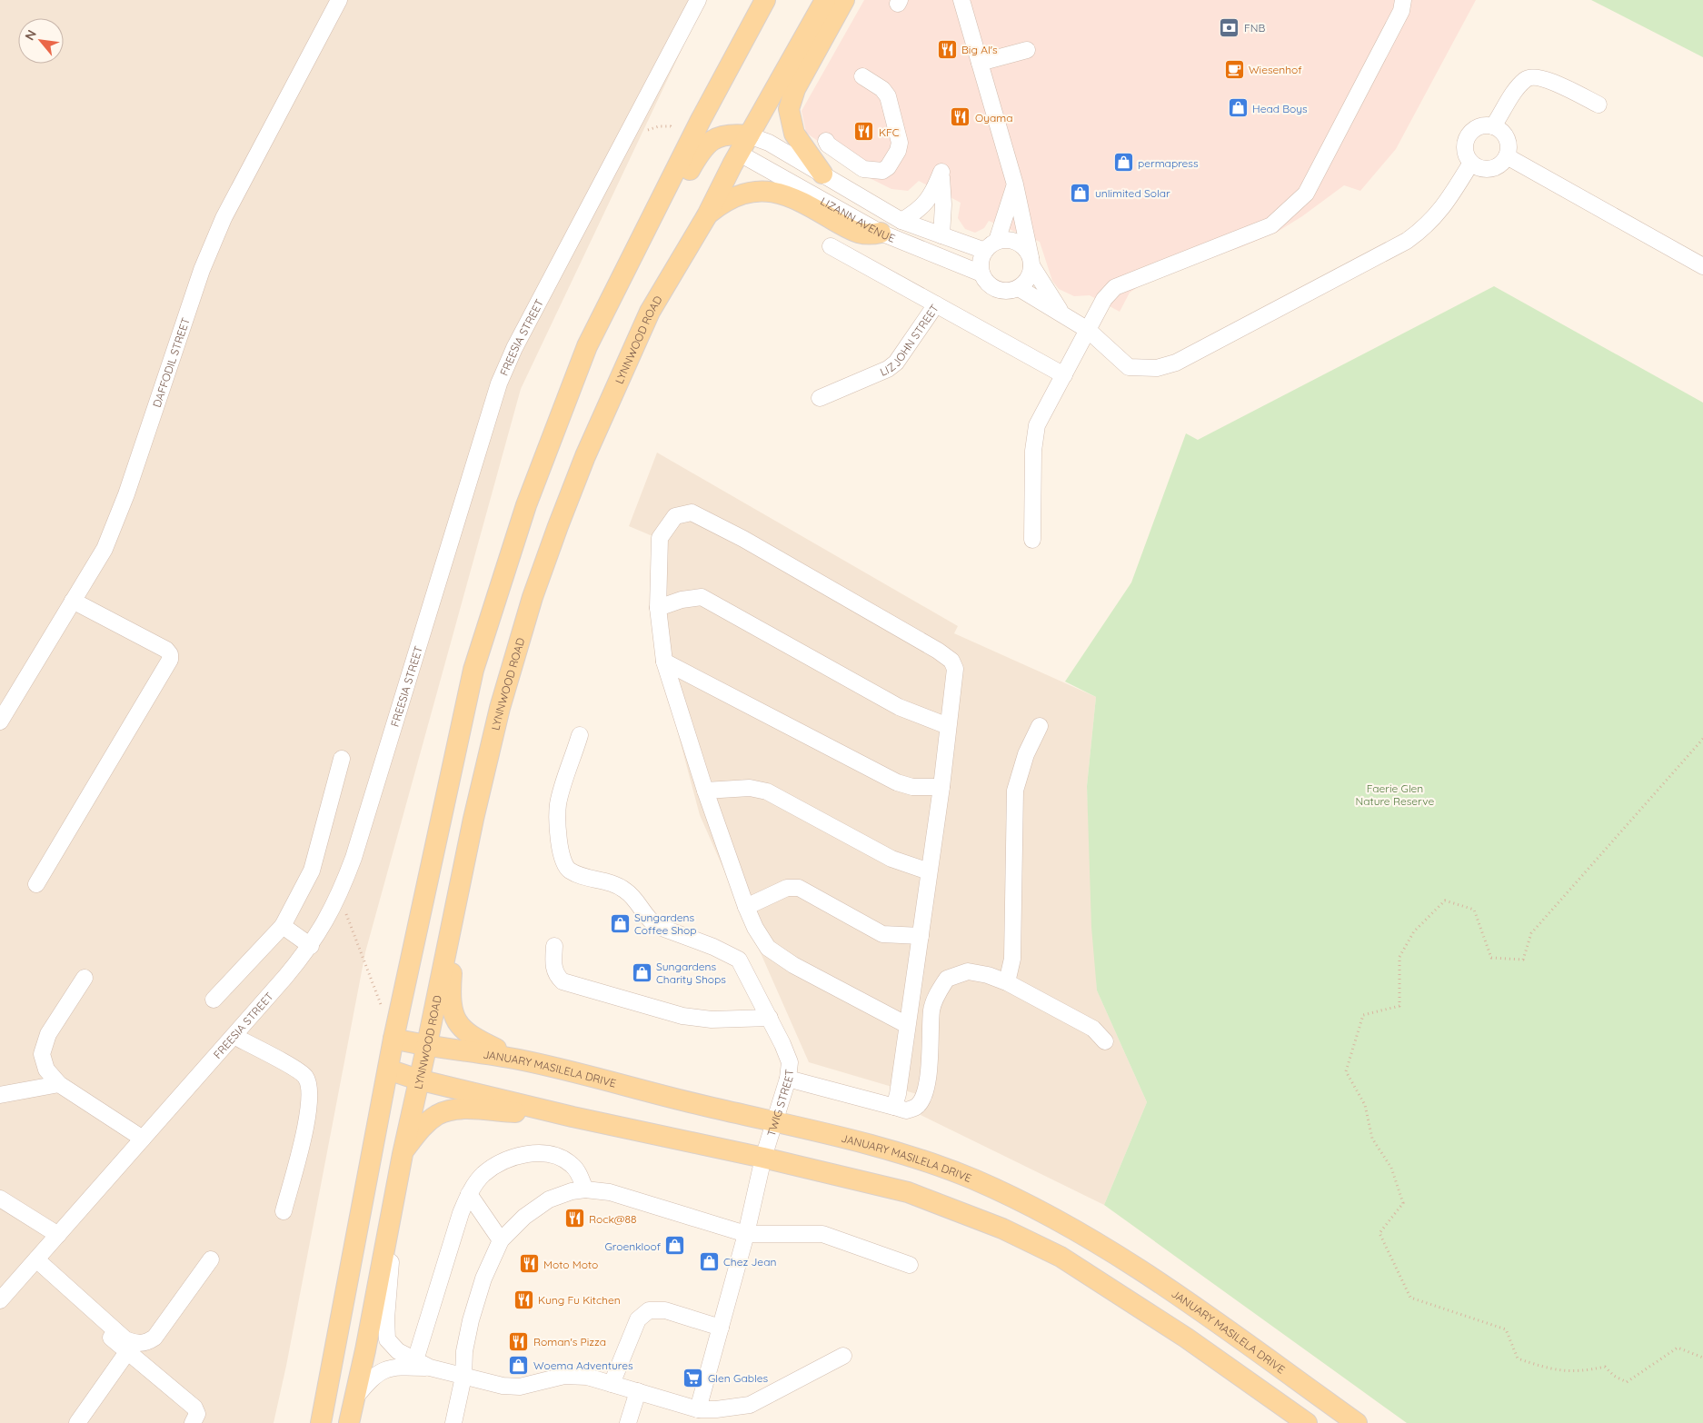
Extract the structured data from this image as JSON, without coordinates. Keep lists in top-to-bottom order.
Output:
{
  "streets": {
    "main road": ["LYNNWOOD ROAD", "JANUARY MASILELA DRIVE"],
    "street": [
      "LIZANN AVENUE",
      "FREESIA STREET",
      "LIZJOHN STREET",
      "DAFFODIL STREET",
      "TWIG STREET"
    ]
  },
  "crossings": [
    ["LIZANN AVENUE", "LYNNWOOD ROAD"],
    ["LYNNWOOD ROAD", "JANUARY MASILELA DRIVE"],
    ["JANUARY MASILELA DRIVE", "TWIG STREET"]
  ],
  "parks": ["Faerie Glen Nature Reserve"],
  "places": {
    "bank": ["FNB"],
    "restaurant": [
      "Big Al's",
      "Oyama",
      "KFC",
      "Rock@88",
      "Moto Moto",
      "Kung Fu Kitchen",
      "Roman's Pizza"
    ],
    "cafe": ["Wiesenhof"],
    "shop": [
      "Head Boys",
      "permapress",
      "unlimited Solar",
      "Sungardens Coffee Shop",
      "Sungardens Charity Shops",
      "Groenkloof",
      "Chez Jean",
      "Woema Adventures"
    ],
    "supermarket": ["Glen Gables"]
  },
  "north": "top left"
}
